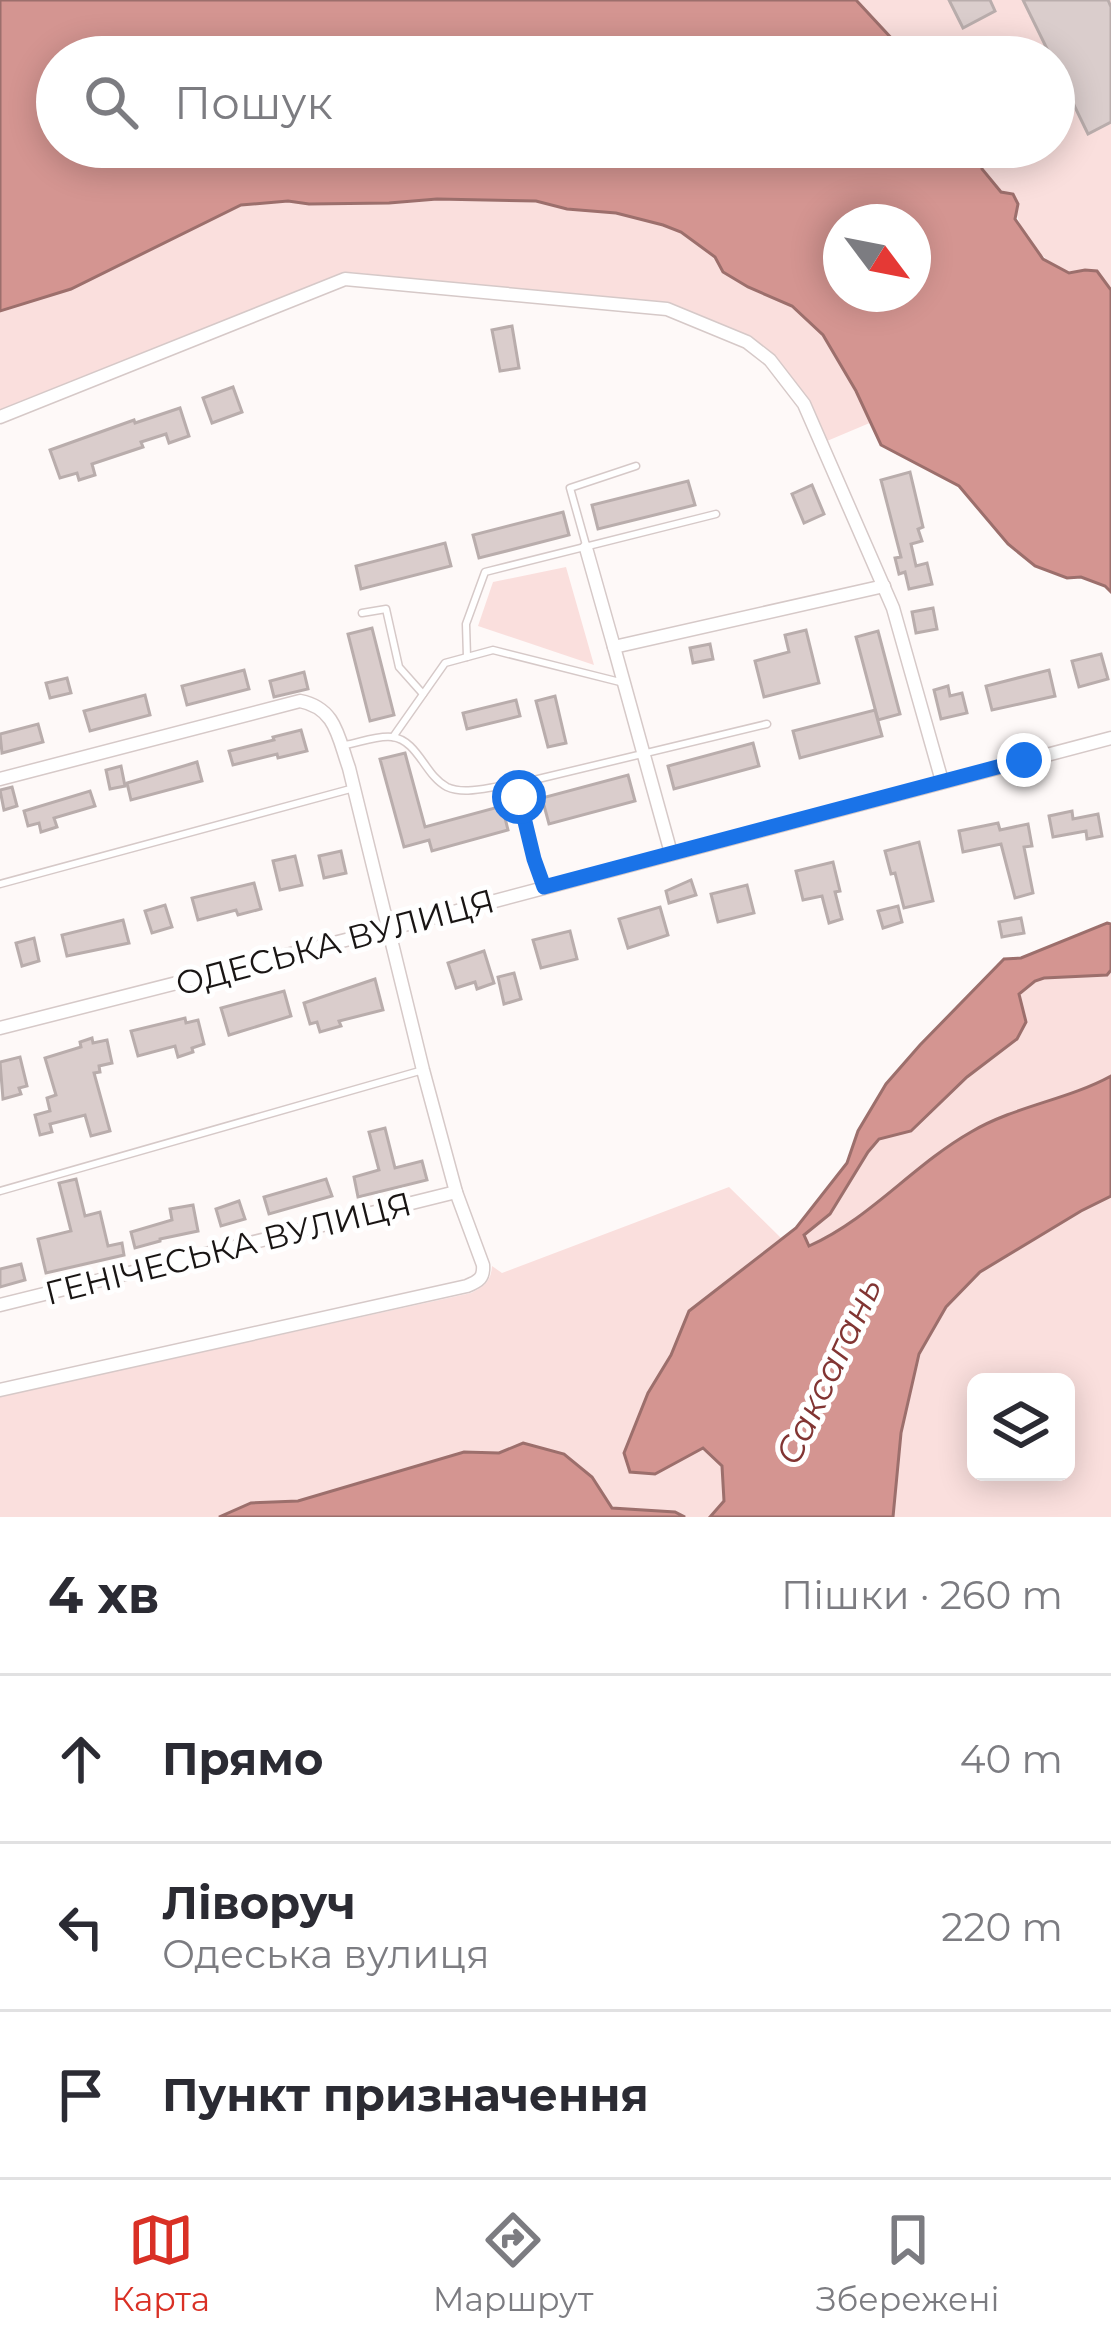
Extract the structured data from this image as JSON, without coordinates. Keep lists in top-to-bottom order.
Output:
{
  "streets": {
    "street": ["ОДЕСЬКА ВУЛИЦЯ", "ГЕНІЧЕСЬКА ВУЛИЦЯ"]
  },
  "water": ["Саксагань"],
  "north": "bottom right",
  "page": {
    "search": "Пошук",
    "heading": ["4 хв", "Пішки · 260 m"],
    "list": [
      ["Прямо", "40 m"],
      ["Ліворуч", "Одеська вулиця", "220 m"],
      "Пункт призначення"
    ],
    "nav": ["Карта", "Маршрут", "Збережені"]
  }
}
